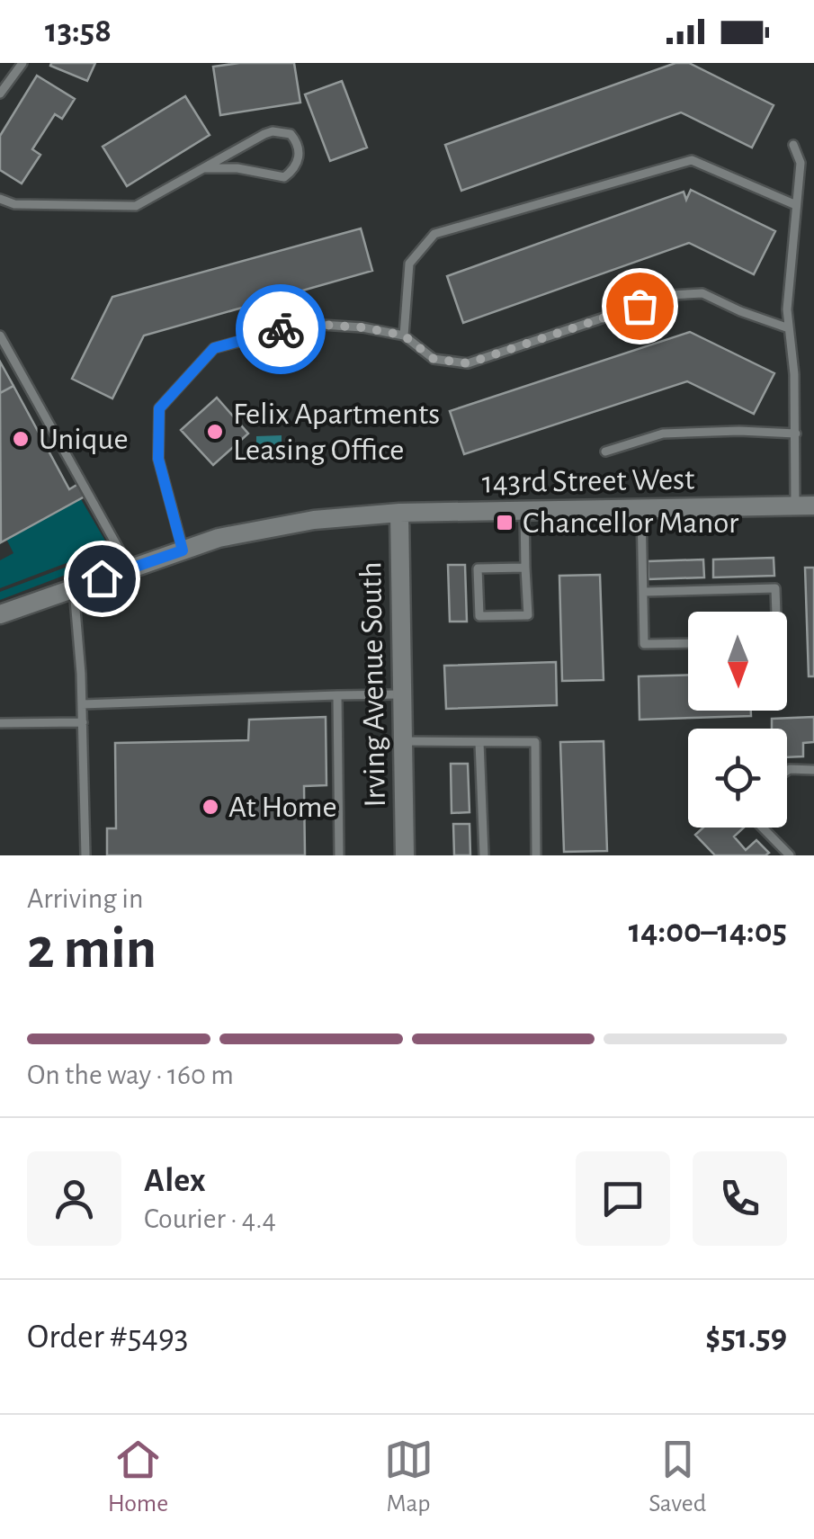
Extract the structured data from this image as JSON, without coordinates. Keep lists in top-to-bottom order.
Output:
{
  "streets": {
    "street": ["143rd Street West", "Irving Avenue South"]
  },
  "crossings": [
    ["143rd Street West", "Irving Avenue South"]
  ],
  "places": {
    "other": ["Felix Apartments Leasing Office", "Unique", "At Home"],
    "transit": ["Chancellor Manor"]
  },
  "north": "bottom",
  "page": {
    "status": "13:58",
    "heading": ["2 min", "Arriving in", "14:00–14:05"],
    "panel": [
      "Alex",
      "Courier · 4.4",
      "Order #5493",
      "$51.59"
    ],
    "bar": "On the way · 160 m",
    "tabs": ["Home", "Map", "Saved"]
  }
}
